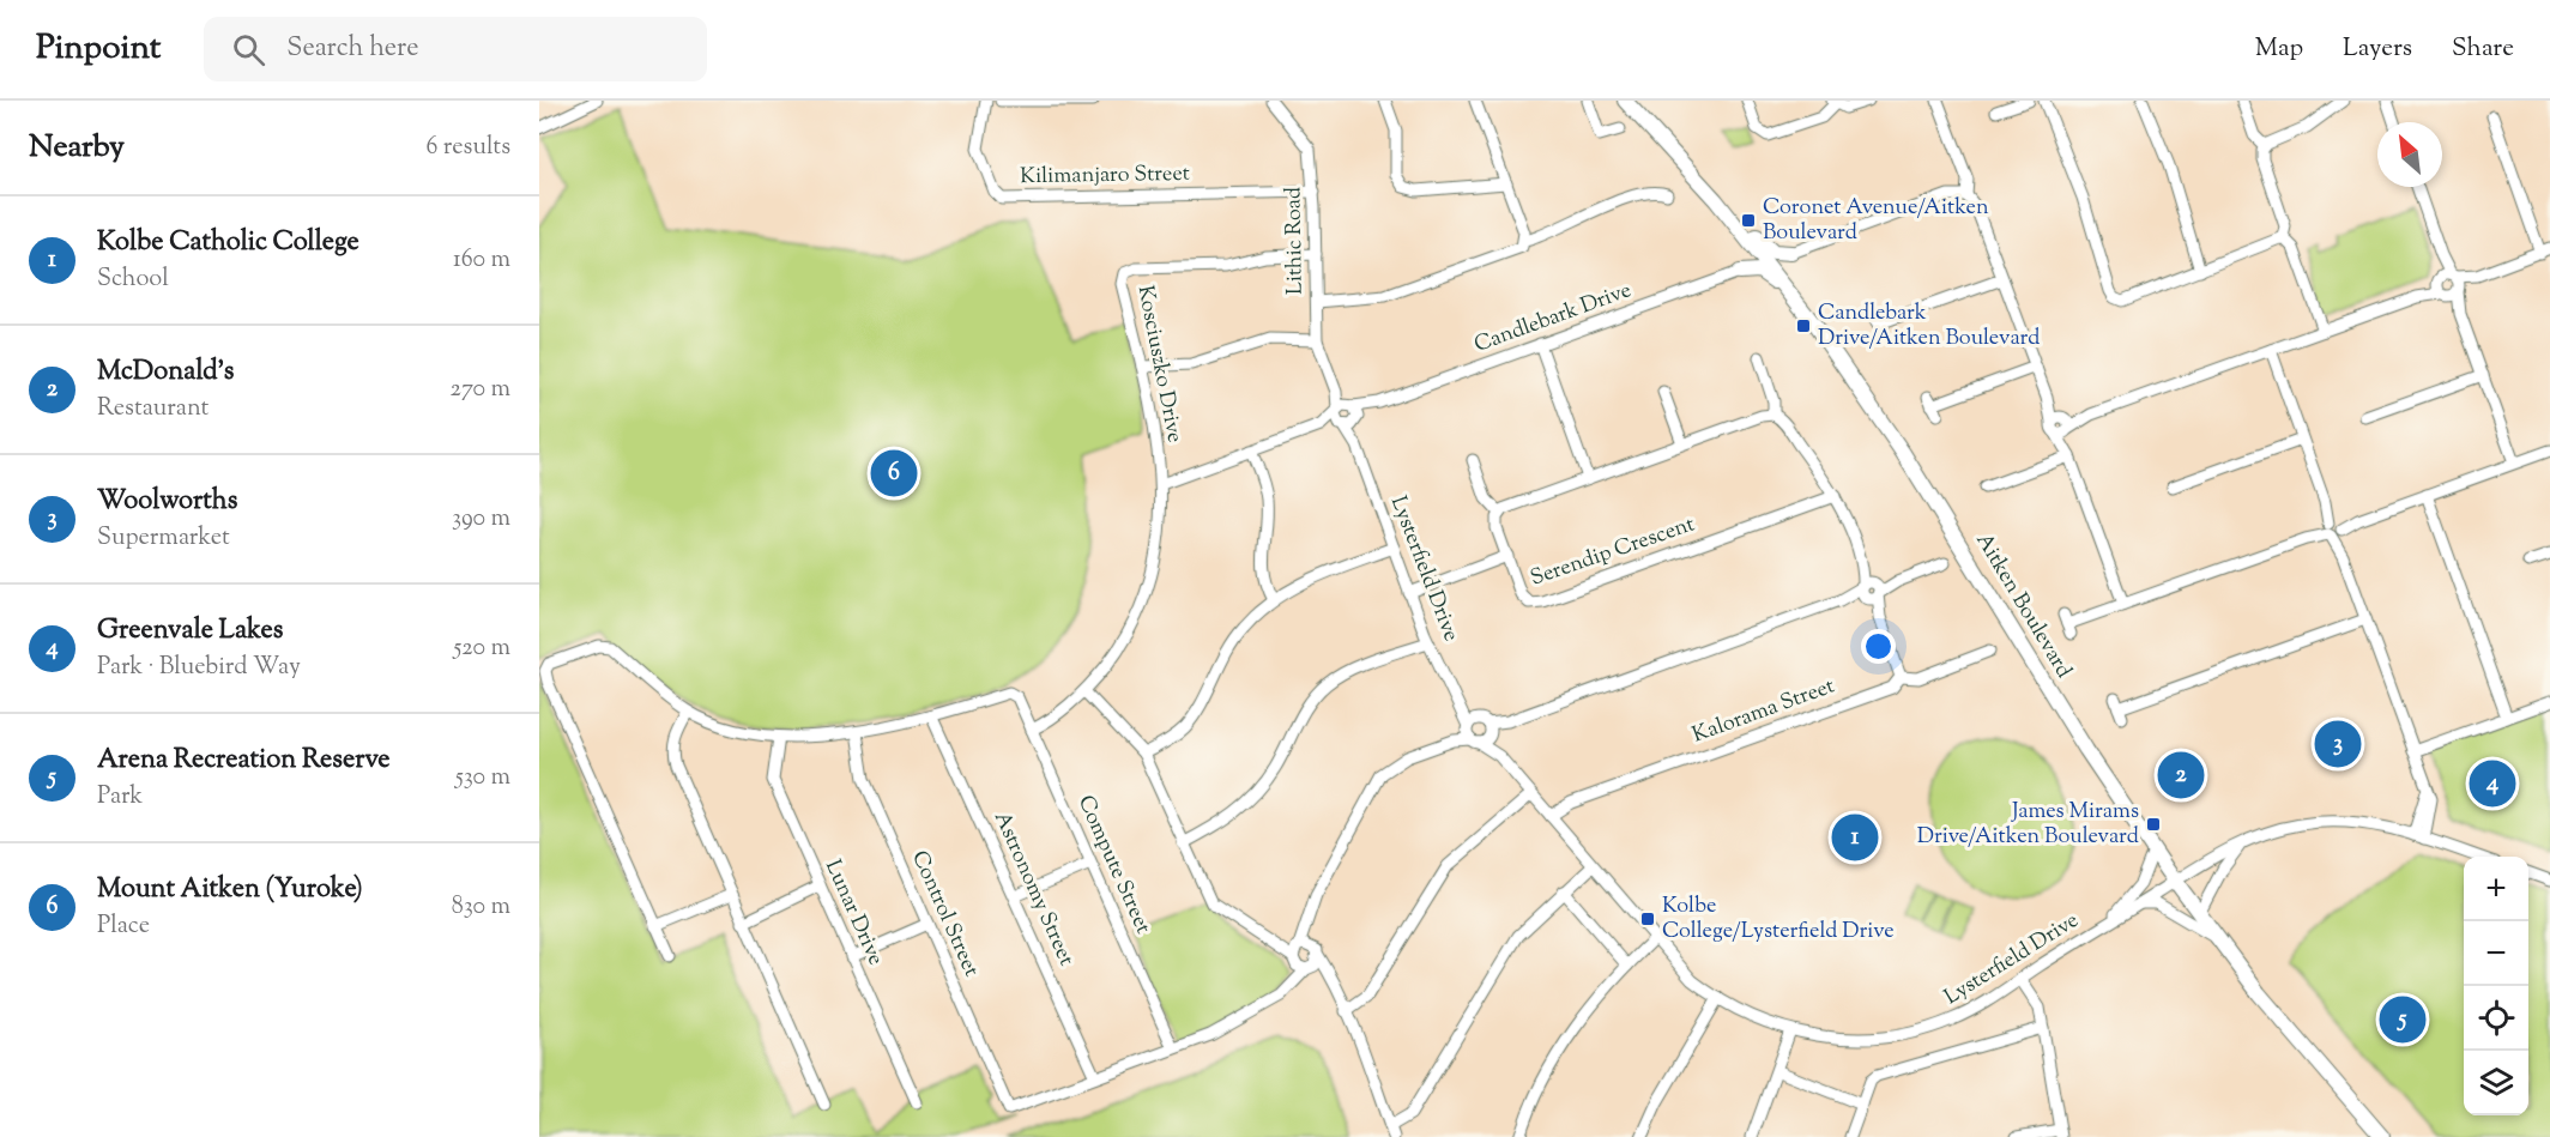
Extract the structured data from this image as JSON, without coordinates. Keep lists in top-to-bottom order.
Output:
{
  "streets": {
    "main road": ["Aitken Boulevard"],
    "street": [
      "Kilimanjaro Street",
      "Lithic Road",
      "Candlebark Drive",
      "Kosciuszko Drive",
      "Serendip Crescent",
      "Lysterfield Drive",
      "Kalorama Street",
      "Compute Street",
      "Astronomy Street",
      "Lunar Drive",
      "Control Street"
    ]
  },
  "crossings": [
    ["Kilimanjaro Street", "Lithic Road"],
    ["Lithic Road", "Candlebark Drive"],
    ["Lithic Road", "Kosciuszko Drive"],
    ["Lithic Road", "Lysterfield Drive"],
    ["Candlebark Drive", "Kosciuszko Drive"],
    ["Candlebark Drive", "Lysterfield Drive"],
    ["Kosciuszko Drive", "Compute Street"],
    ["Lysterfield Drive", "Aitken Boulevard"],
    ["Lysterfield Drive", "Kalorama Street"],
    ["Compute Street", "Astronomy Street"],
    ["Astronomy Street", "Control Street"]
  ],
  "places": {
    "transit": [
      "Coronet Avenue/Aitken Boulevard",
      "Candlebark Drive/Aitken Boulevard",
      "James Mirams Drive/Aitken Boulevard",
      "Kolbe College/Lysterfield Drive"
    ]
  },
  "north": "top left",
  "page": {
    "header": "Pinpoint",
    "search": "Search here",
    "nav": ["Map", "Layers", "Share"],
    "heading": ["Nearby", "6 results"],
    "list": [
      {
        "mark": "1",
        "name": "Kolbe Catholic College",
        "note": "School",
        "value": "160 m"
      },
      {
        "mark": "2",
        "name": "McDonald's",
        "note": "Restaurant",
        "value": "270 m"
      },
      {
        "mark": "3",
        "name": "Woolworths",
        "note": "Supermarket",
        "value": "390 m"
      },
      {
        "mark": "4",
        "name": "Greenvale Lakes",
        "note": "Park · Bluebird Way",
        "value": "520 m"
      },
      {
        "mark": "5",
        "name": "Arena Recreation Reserve",
        "note": "Park",
        "value": "530 m"
      },
      {
        "mark": "6",
        "name": "Mount Aitken (Yuroke)",
        "note": "Place",
        "value": "830 m"
      }
    ],
    "pins": [
      "6",
      "3",
      "2",
      "4",
      "1",
      "5"
    ],
    "map_buttons": ["+", "−"]
  }
}
